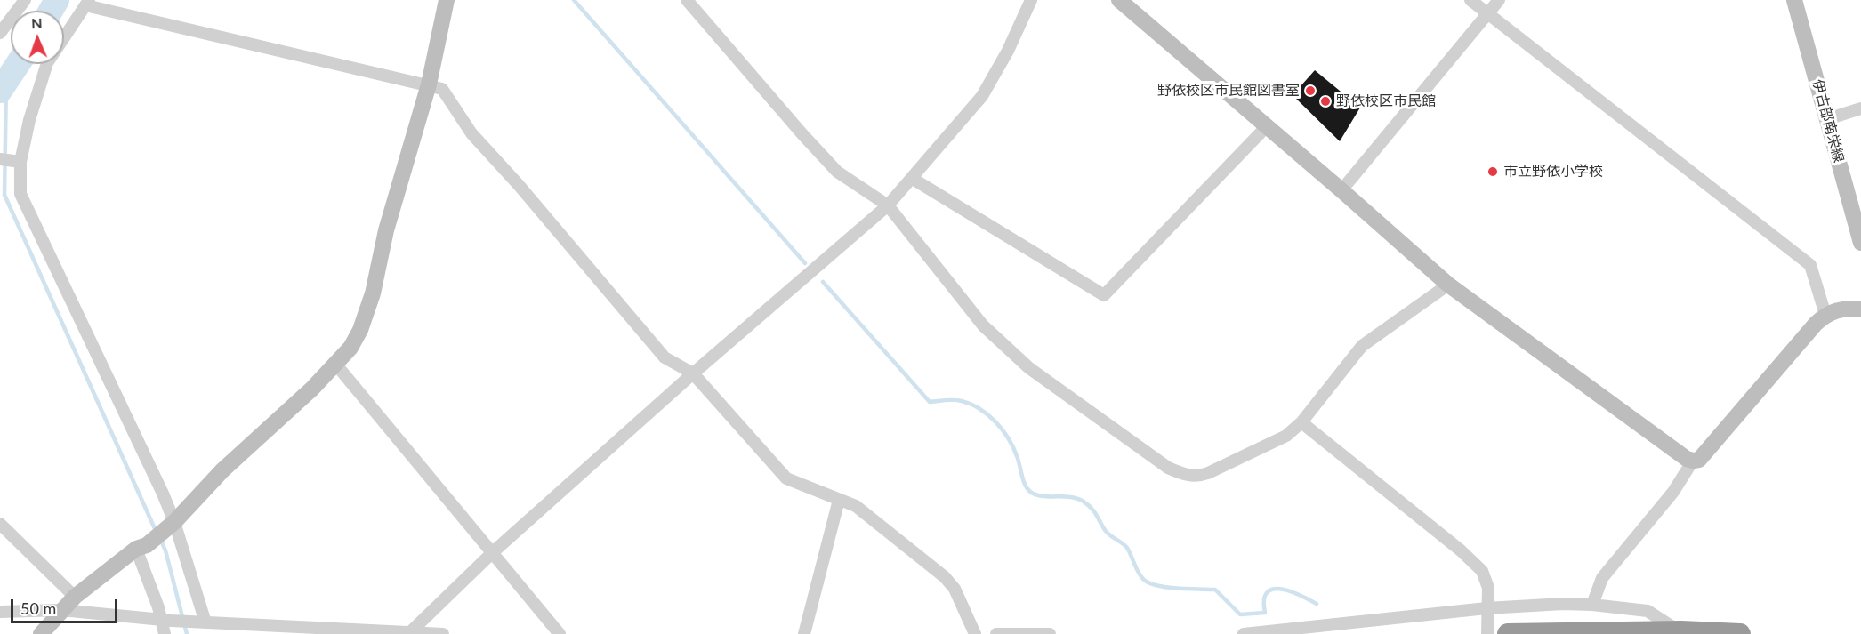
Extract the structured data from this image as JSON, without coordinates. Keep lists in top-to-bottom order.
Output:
{
  "streets": {
    "street": ["伊古部南栄線"]
  },
  "places": ["野依校区市民館図書室", "野依校区市民館", "市立野依小学校"],
  "scale_bar": "50 m",
  "north": "top"
}
